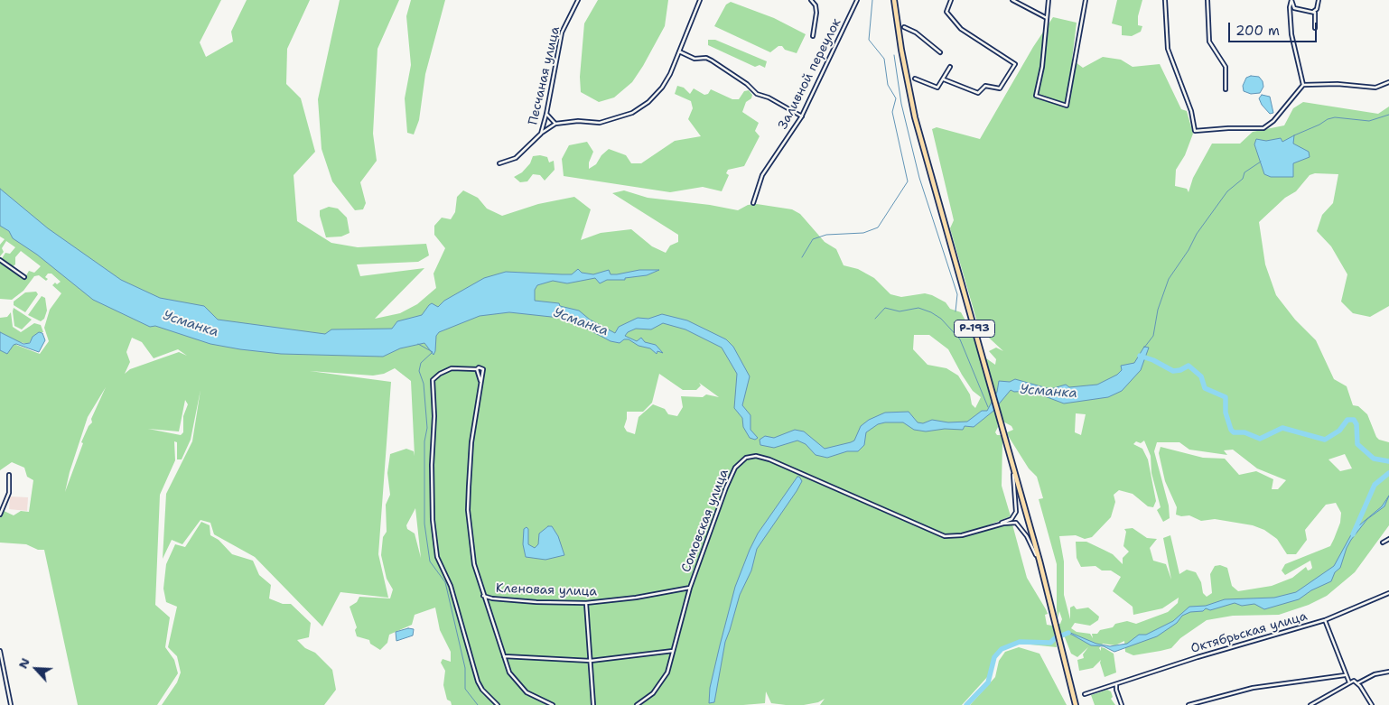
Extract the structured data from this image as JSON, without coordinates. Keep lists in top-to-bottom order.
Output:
{
  "streets": {
    "highway": ["Р-193"],
    "street": [
      "Заливной переулок",
      "Песчаная улица",
      "Сомовская улица",
      "Кленовая улица",
      "Октябрьская улица"
    ]
  },
  "crossings": [
    ["Сомовская улица", "Кленовая улица"]
  ],
  "water": ["Усманка"],
  "scale_bar": "200 m",
  "north": "top left"
}
